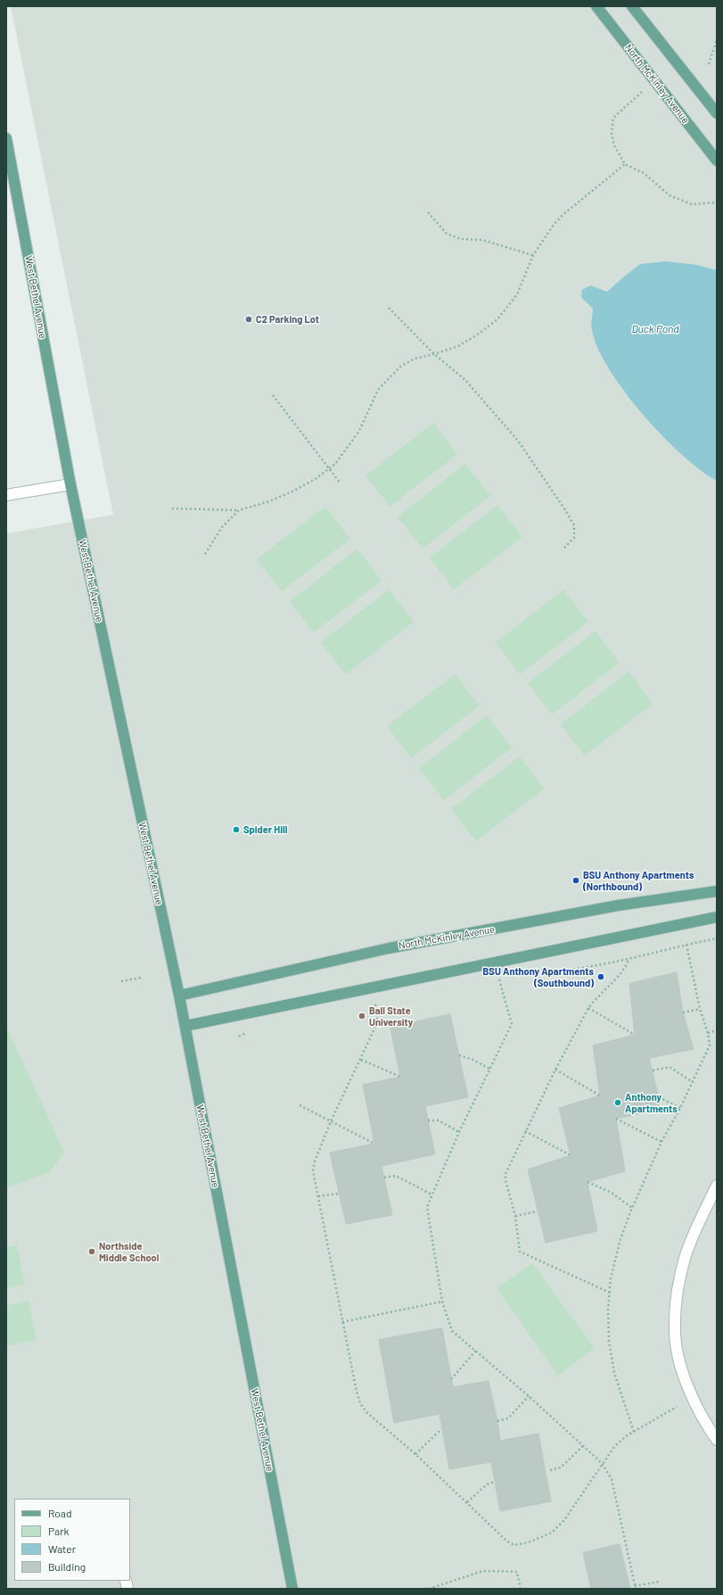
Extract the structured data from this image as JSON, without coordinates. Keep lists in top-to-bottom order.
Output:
{
  "streets": {
    "main road": ["North McKinley Avenue", "West Bethel Avenue"]
  },
  "crossings": [
    ["North McKinley Avenue", "West Bethel Avenue"]
  ],
  "water": ["Duck Pond"],
  "places": [
    "C2 Parking Lot",
    "Spider Hill",
    "BSU Anthony Apartments (Northbound)",
    "BSU Anthony Apartments (Southbound)",
    "Ball State University",
    "Anthony Apartments",
    "Northside Middle School"
  ],
  "legend": [
    "Road",
    "Park",
    "Water",
    "Building"
  ]
}
